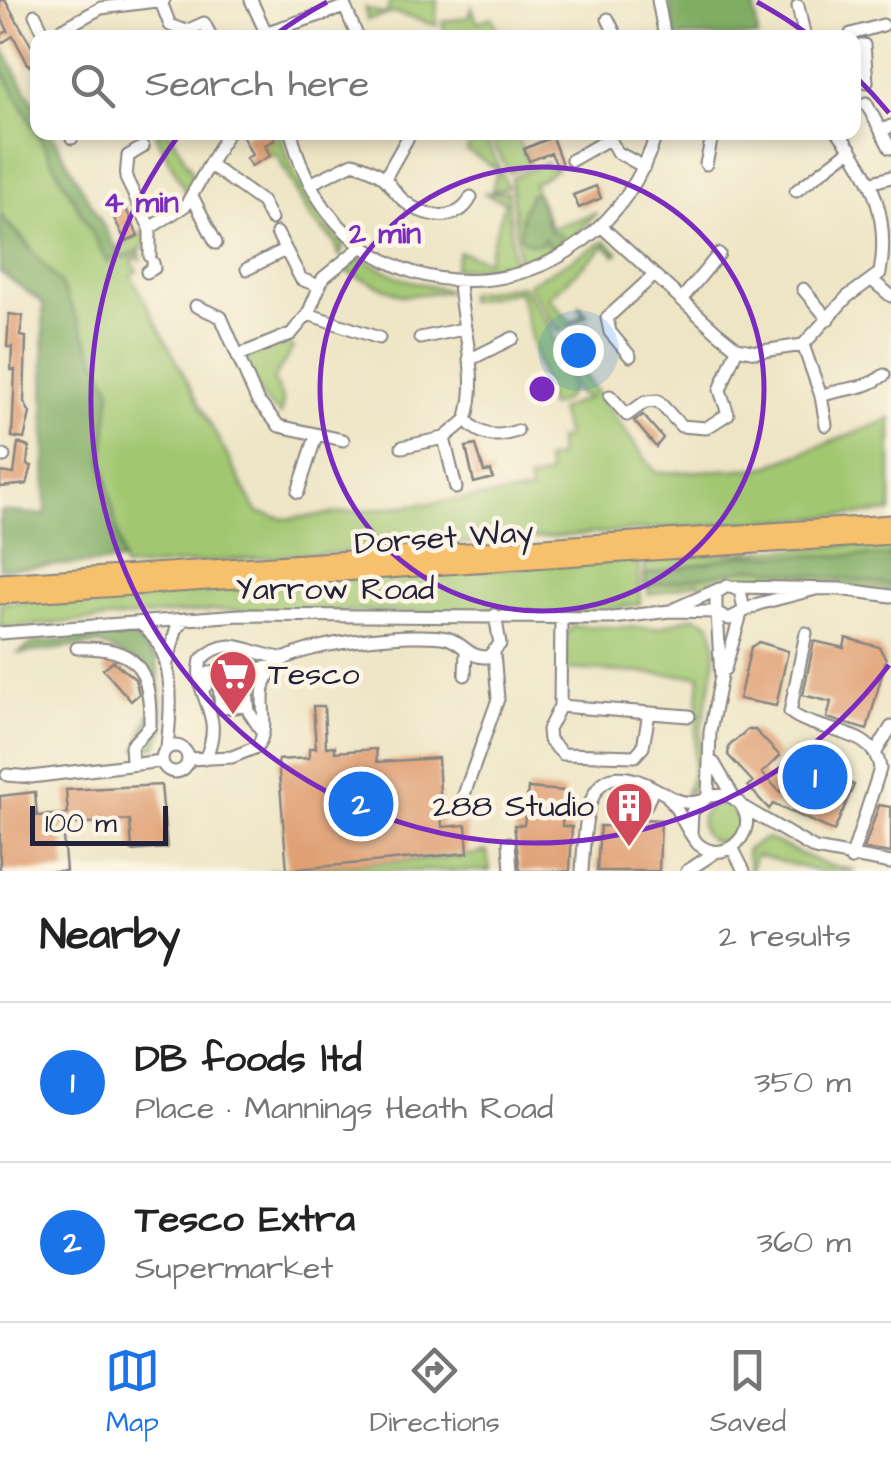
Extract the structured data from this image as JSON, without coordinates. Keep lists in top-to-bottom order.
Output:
{
  "streets": {
    "highway": ["Dorset Way"],
    "street": ["Yarrow Road"]
  },
  "places": {
    "supermarket": ["Tesco"],
    "building": ["288 Studio"]
  },
  "scale_bar": "100 m",
  "page": {
    "search": "Search here",
    "pins": ["1", "2"],
    "scale": "100 m",
    "heading": ["Nearby", "2 results"],
    "list": [
      {
        "mark": "1",
        "name": "DB foods ltd",
        "note": "Place · Mannings Heath Road",
        "value": "350 m"
      },
      {
        "mark": "2",
        "name": "Tesco Extra",
        "note": "Supermarket",
        "value": "360 m"
      }
    ],
    "nav": ["Map", "Directions", "Saved"]
  },
  "rings": ["4 min", "2 min"]
}
